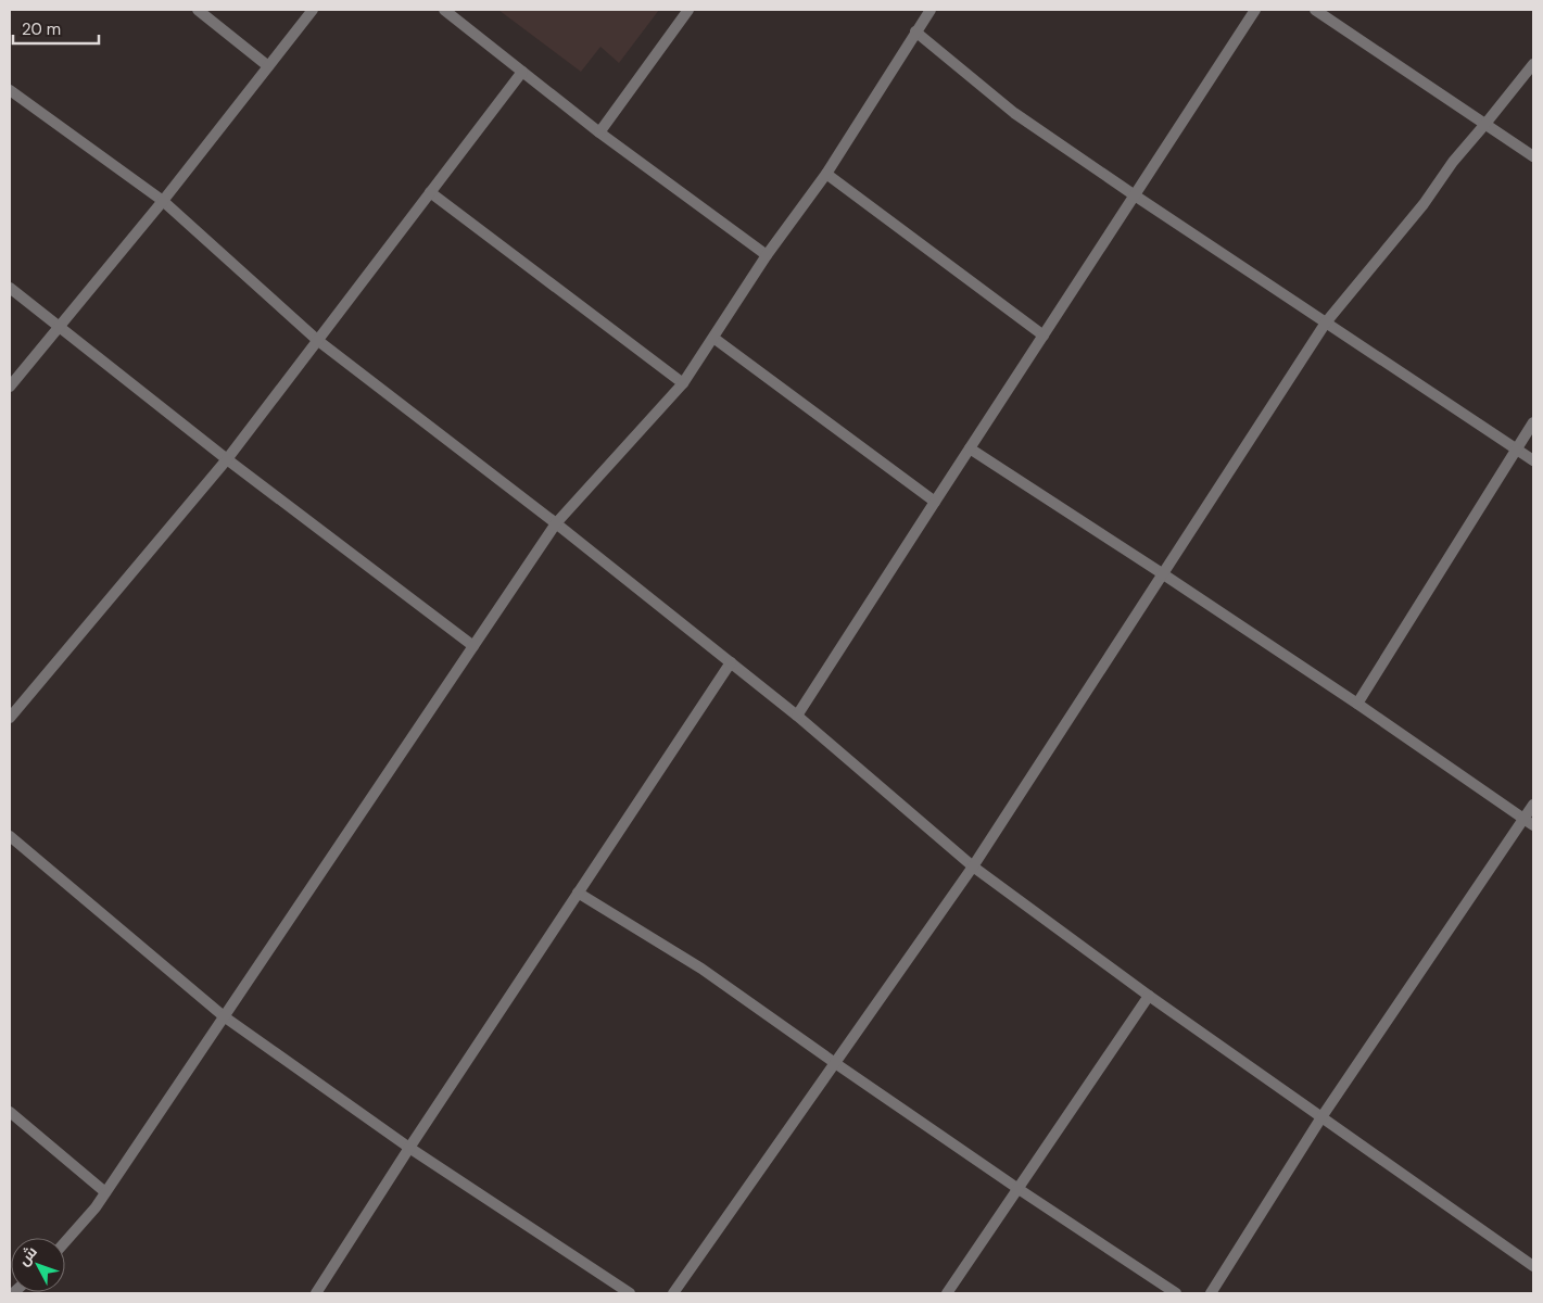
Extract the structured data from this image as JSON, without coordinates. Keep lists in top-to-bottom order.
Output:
{
  "scale_bar": "20 m",
  "north": "top left"
}
